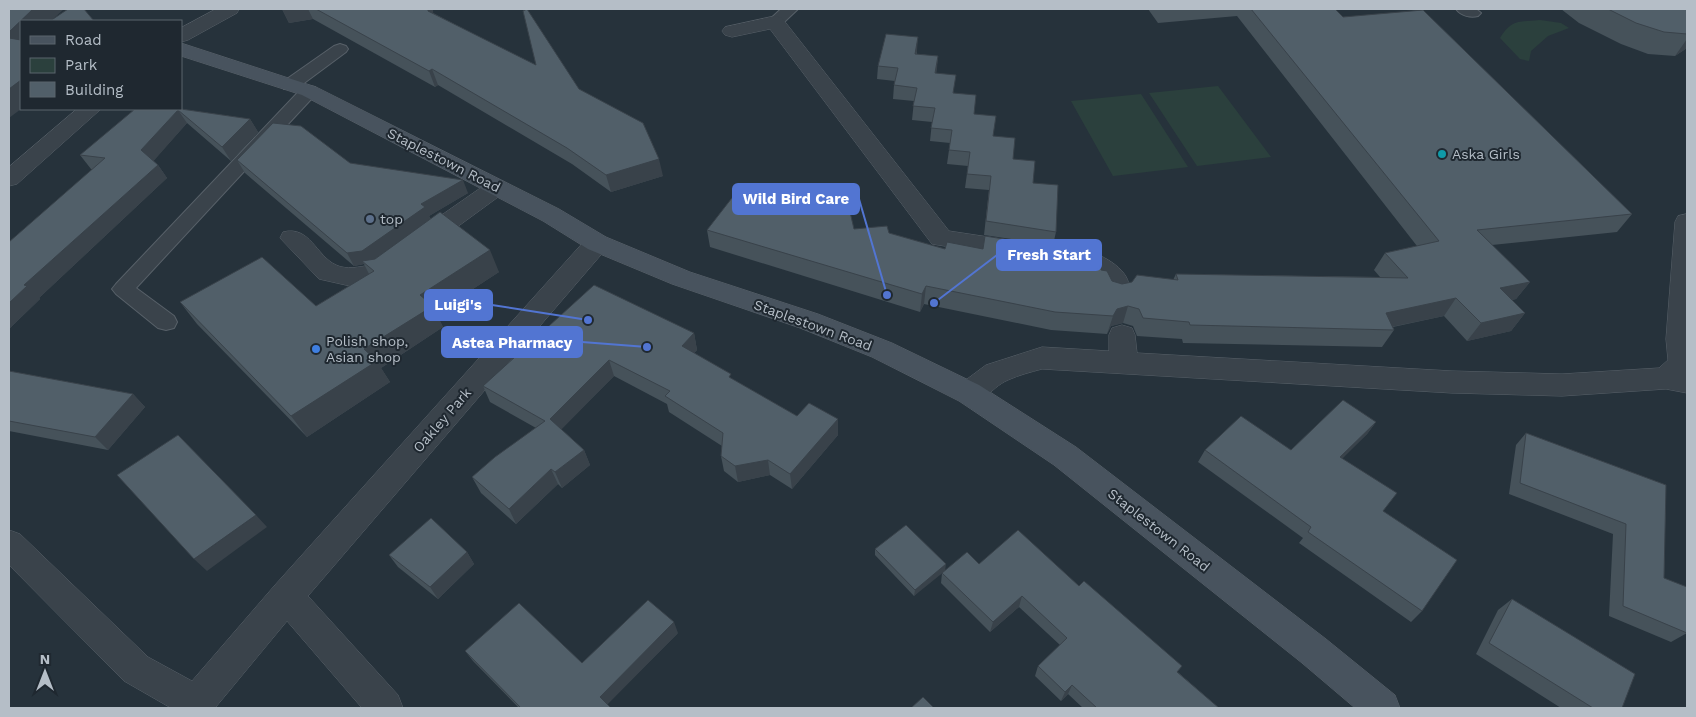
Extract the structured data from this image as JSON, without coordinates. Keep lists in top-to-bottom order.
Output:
{
  "streets": {
    "main road": ["Staplestown Road"],
    "street": ["Oakley Park"]
  },
  "crossings": [
    ["Staplestown Road", "Oakley Park"]
  ],
  "places": [
    "Aska Girls",
    "top",
    "Wild Bird Care",
    "Fresh Start",
    "Luigi's",
    "Astea Pharmacy",
    "Polish shop, Asian shop"
  ],
  "legend": ["Road", "Park", "Building"],
  "north": "top"
}
